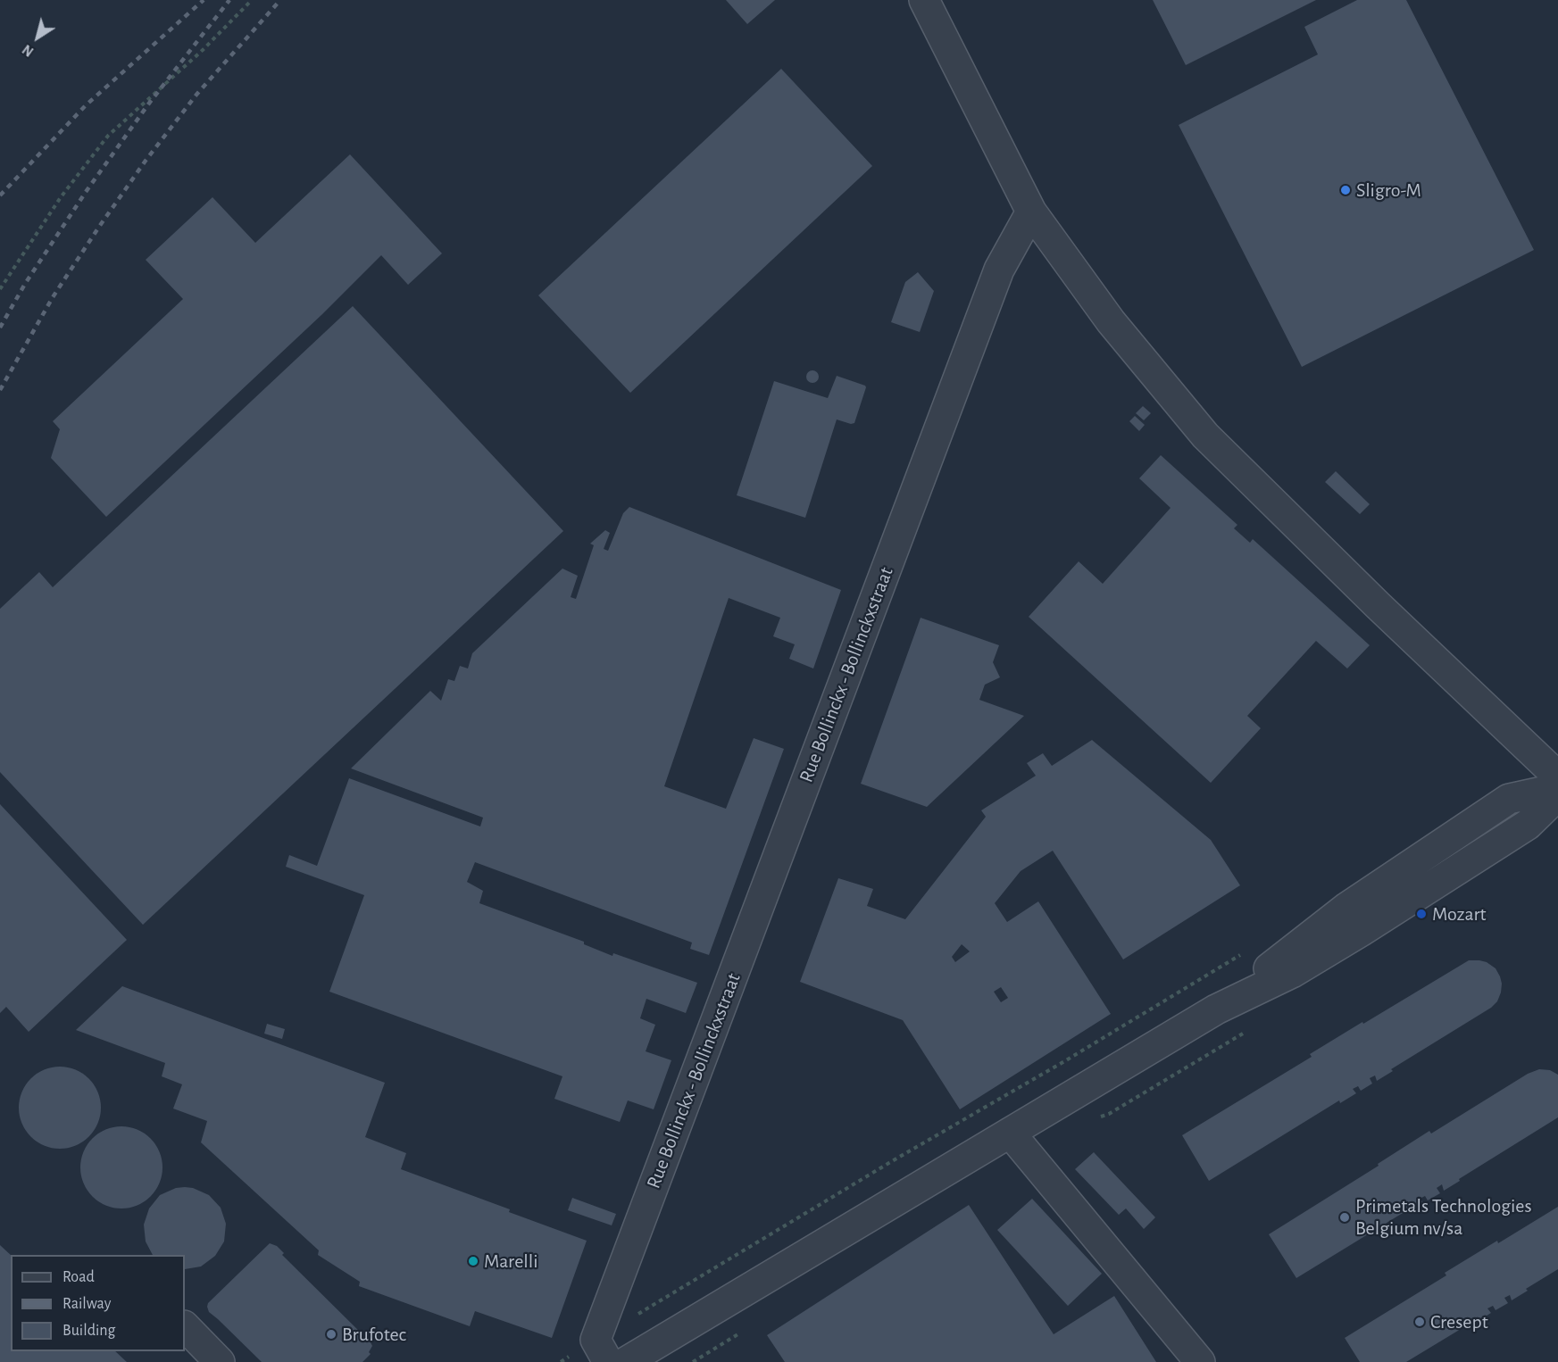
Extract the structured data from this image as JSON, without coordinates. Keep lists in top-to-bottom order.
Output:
{
  "streets": {
    "street": ["Rue Bollinckx - Bollinckxstraat"]
  },
  "places": [
    "Sligro-M",
    "Mozart",
    "Primetals Technologies Belgium nv/sa",
    "Marelli",
    "Cresept",
    "Brufotec"
  ],
  "legend": ["Road", "Railway", "Building"],
  "north": "bottom left"
}
